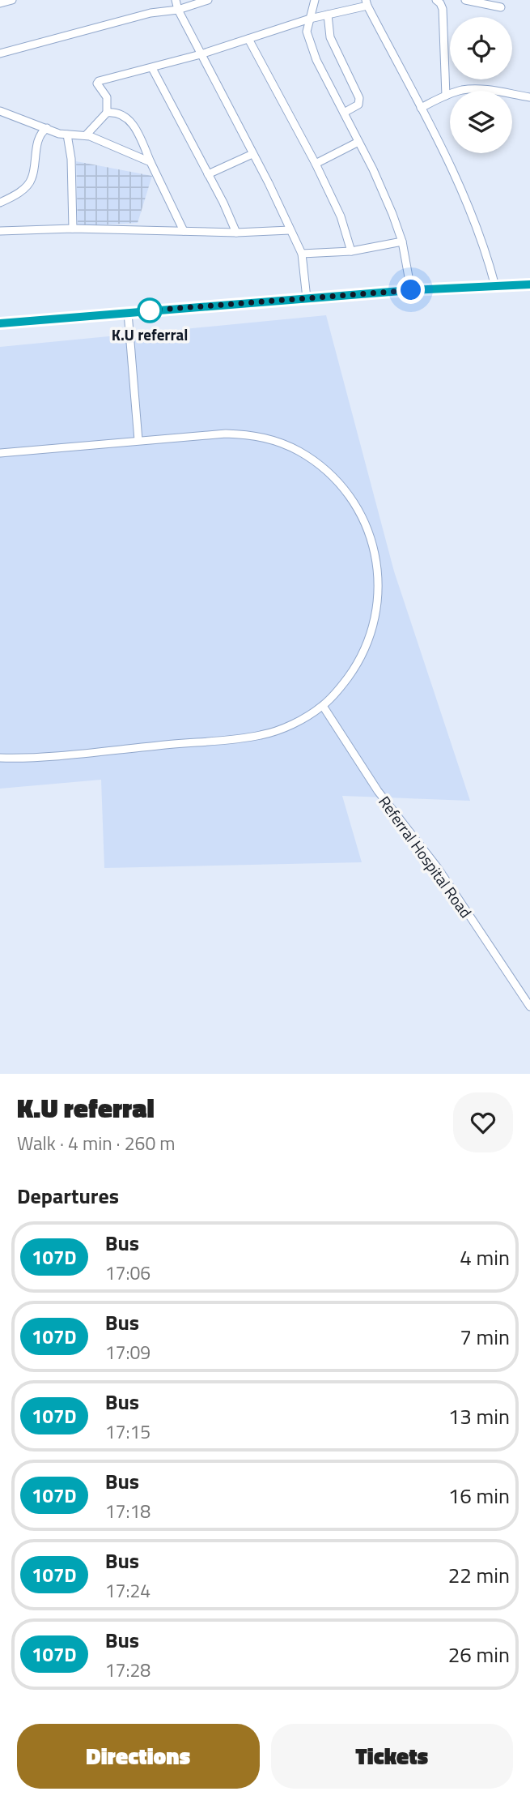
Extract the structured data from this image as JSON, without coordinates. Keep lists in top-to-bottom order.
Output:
{
  "streets": {
    "street": ["Referral Hospital Road"]
  },
  "places": ["K.U referral"],
  "lines": ["bus line 107D"],
  "page": {
    "heading": [
      ["K.U referral", "Walk · 4 min · 260 m"],
      "Departures"
    ],
    "list": [
      {
        "mark": "107D",
        "name": "Bus",
        "note": "17:06",
        "value": "4 min"
      },
      {
        "mark": "107D",
        "name": "Bus",
        "note": "17:09",
        "value": "7 min"
      },
      {
        "mark": "107D",
        "name": "Bus",
        "note": "17:15",
        "value": "13 min"
      },
      {
        "mark": "107D",
        "name": "Bus",
        "note": "17:18",
        "value": "16 min"
      },
      {
        "mark": "107D",
        "name": "Bus",
        "note": "17:24",
        "value": "22 min"
      },
      {
        "mark": "107D",
        "name": "Bus",
        "note": "17:28",
        "value": "26 min"
      }
    ],
    "buttons": ["Directions", "Tickets"]
  }
}
